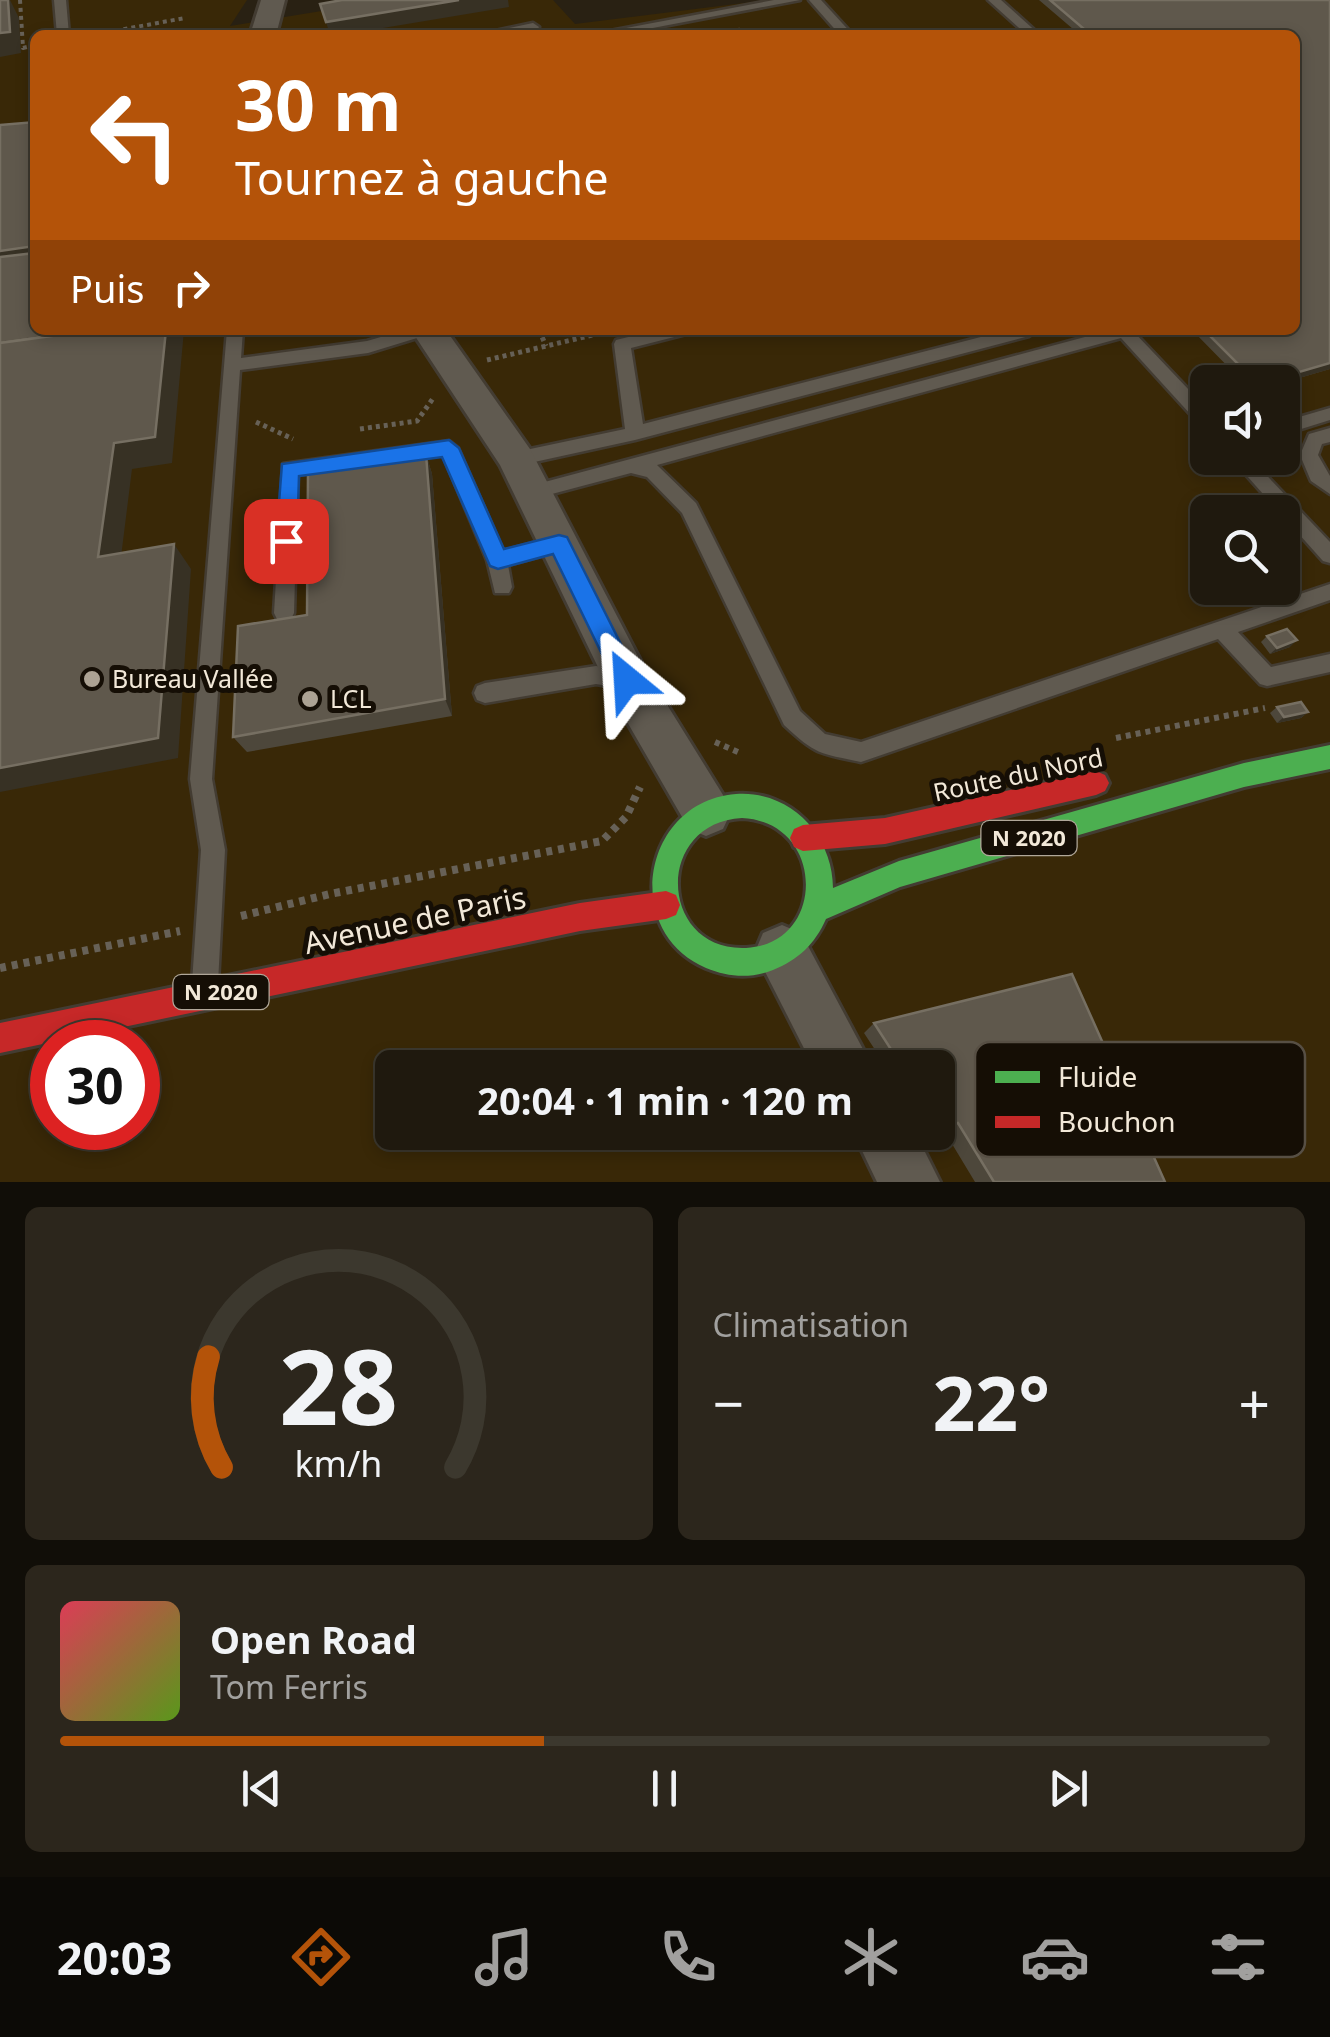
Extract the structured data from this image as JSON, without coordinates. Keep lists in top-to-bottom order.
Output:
{
  "streets": {
    "main road": ["Route du Nord", "N 2020", "Avenue de Paris"]
  },
  "crossings": [
    ["Route du Nord", "Avenue de Paris"]
  ],
  "places": ["Bureau Vallée", "LCL"],
  "legend": ["Fluide", "Bouchon"],
  "page": {
    "turn": ["30 m", "Tournez à gauche"],
    "then": "Puis",
    "limit": "30",
    "trip": "20:04 · 1 min · 120 m",
    "tile": "Climatisation",
    "heat": ["−", "22°", "+"],
    "song": ["Open Road", "Tom Ferris"],
    "tabs": "20:03",
    "gauge": ["28", "km/h"]
  }
}
